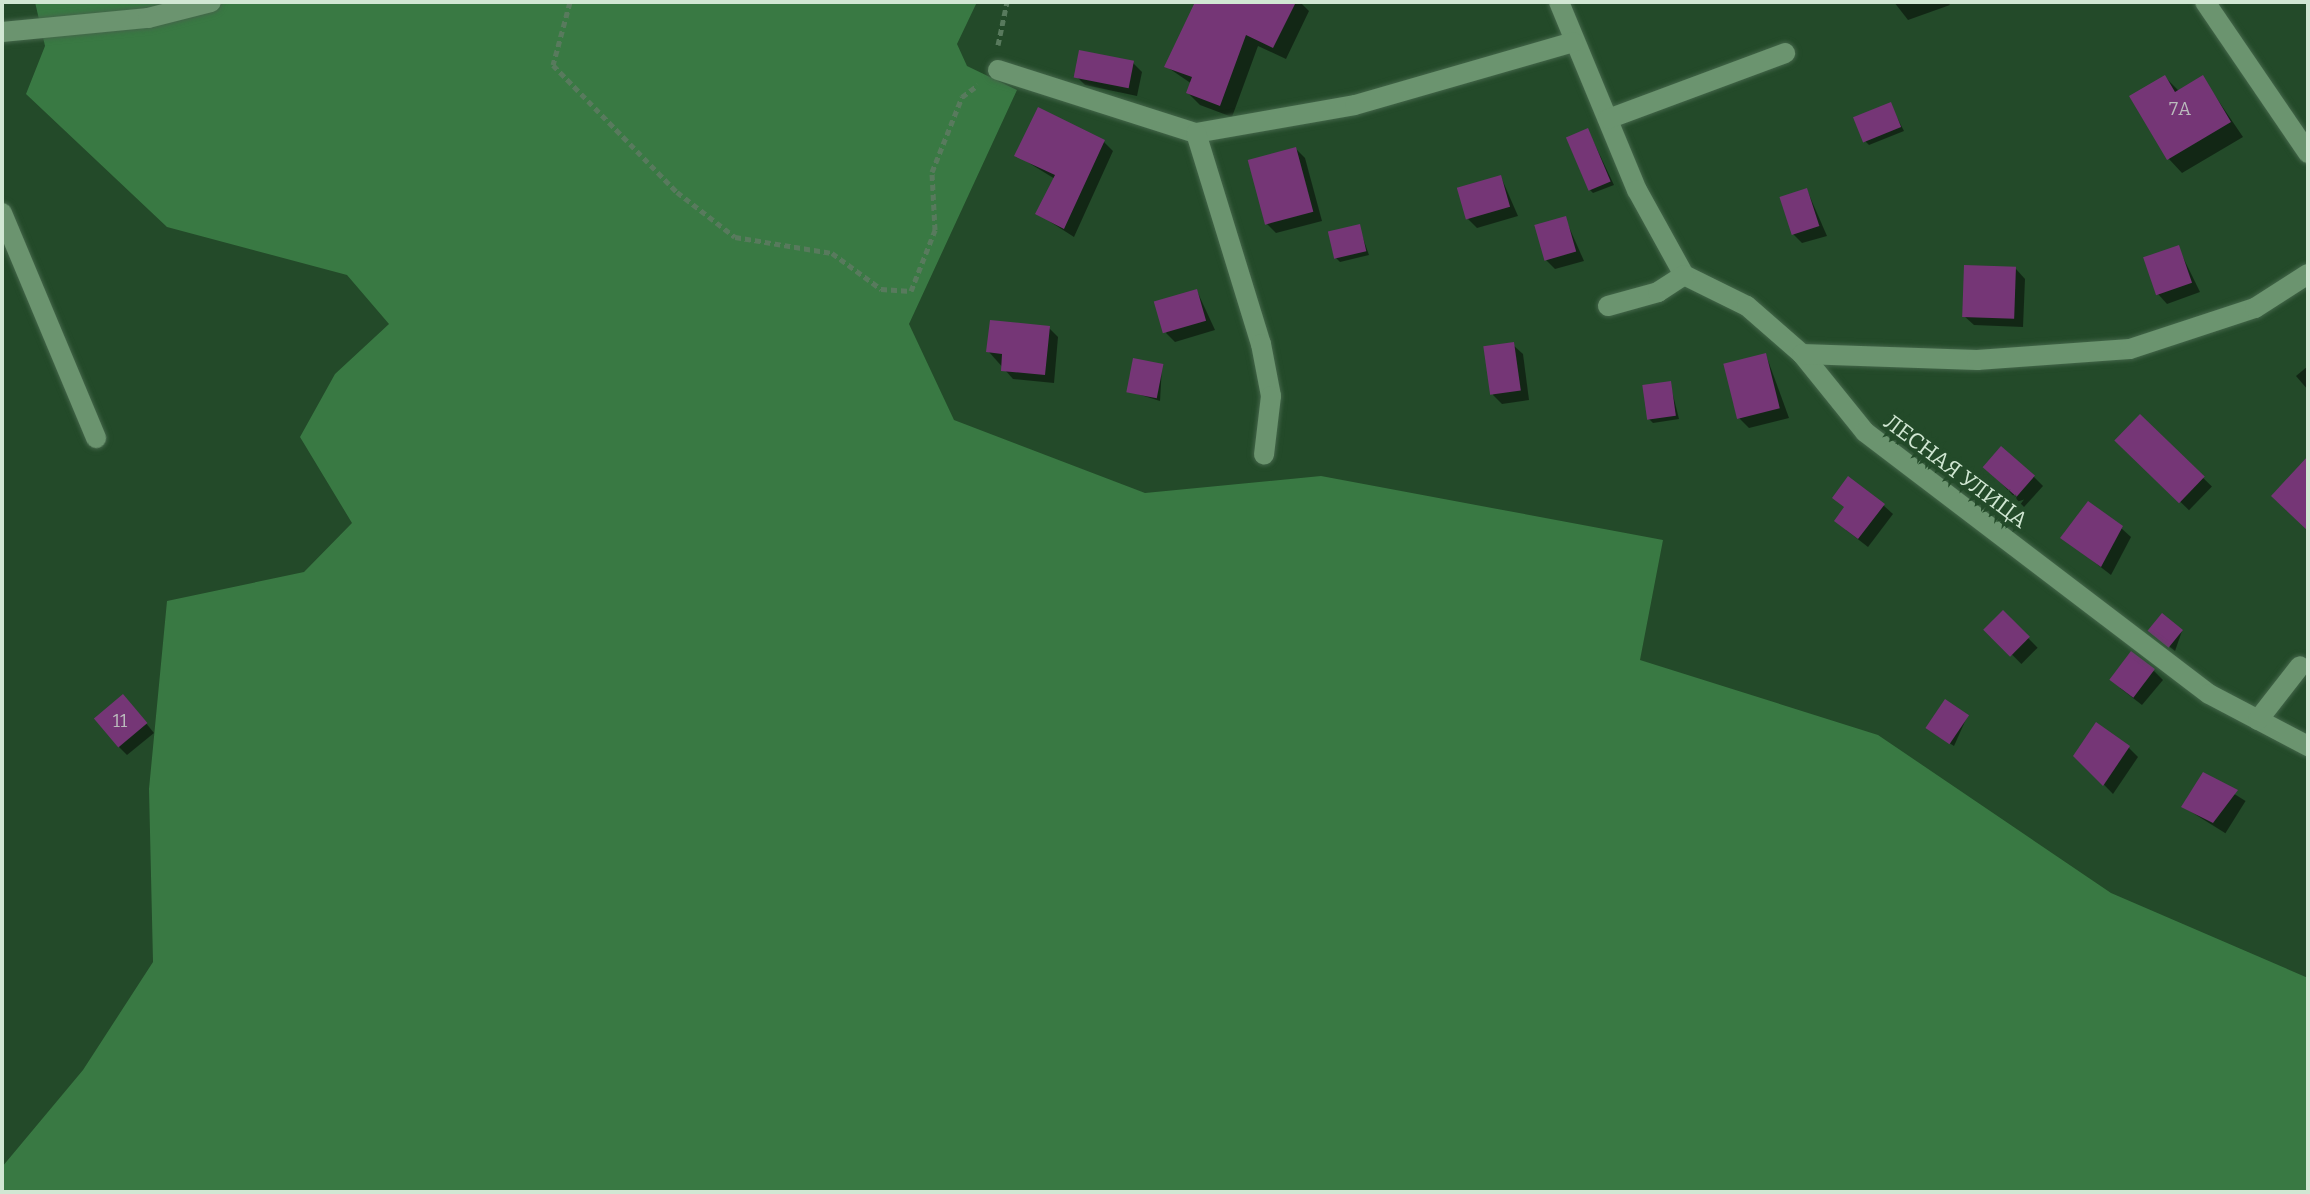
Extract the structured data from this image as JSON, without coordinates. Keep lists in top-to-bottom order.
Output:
{
  "streets": {
    "street": ["ЛЕСНАЯ УЛИЦА"]
  },
  "house_numbers": ["7А", "11"]
}
